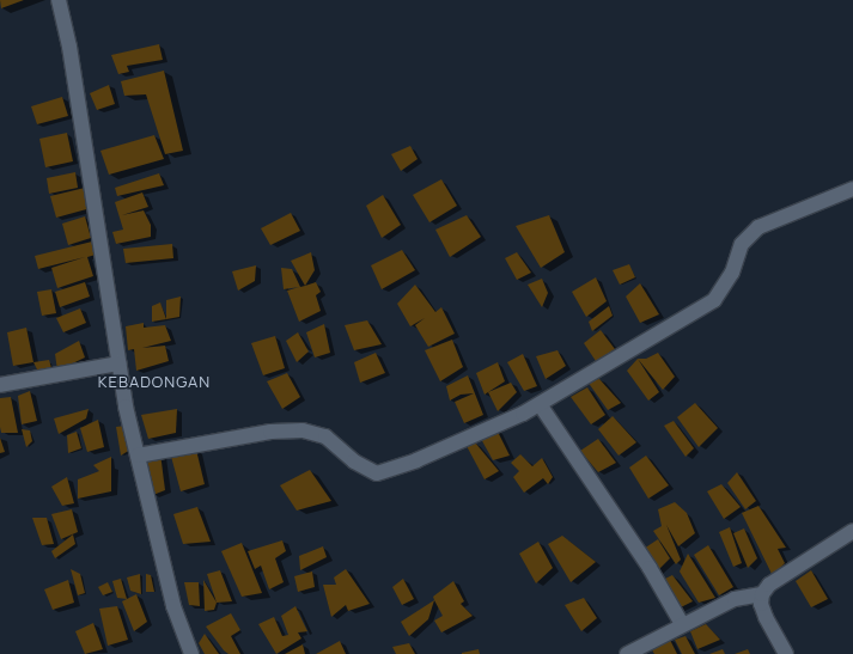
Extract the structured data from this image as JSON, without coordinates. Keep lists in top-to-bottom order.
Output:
{
  "districts": ["KEBADONGAN"]
}
